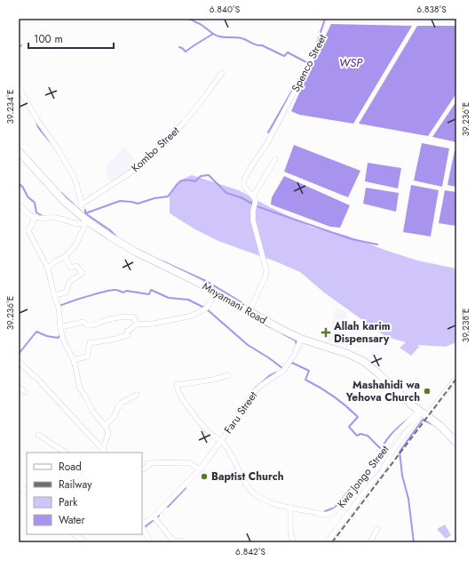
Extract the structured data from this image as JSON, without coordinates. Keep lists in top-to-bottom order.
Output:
{
  "streets": {
    "street": [
      "Spenco Street",
      "Kombo Street",
      "Mnyamani Road",
      "Faru Street",
      "Kwa Jongo Street"
    ]
  },
  "crossings": [
    ["Kombo Street", "Mnyamani Road"],
    ["Mnyamani Road", "Faru Street"],
    ["Mnyamani Road", "Kwa Jongo Street"],
    ["Faru Street", "Kwa Jongo Street"]
  ],
  "water": ["WSP"],
  "places": {
    "health": ["Allah karim Dispensary"],
    "other": ["Mashahidi wa Yehova Church", "Baptist Church"]
  },
  "legend": [
    "Road",
    "Railway",
    "Park",
    "Water"
  ],
  "scale_bar": "100 m",
  "coordinates": [
    "6.840°S",
    "6.838°S",
    "39.234°E",
    "39.236°E",
    "39.238°E",
    "6.842°S"
  ]
}
